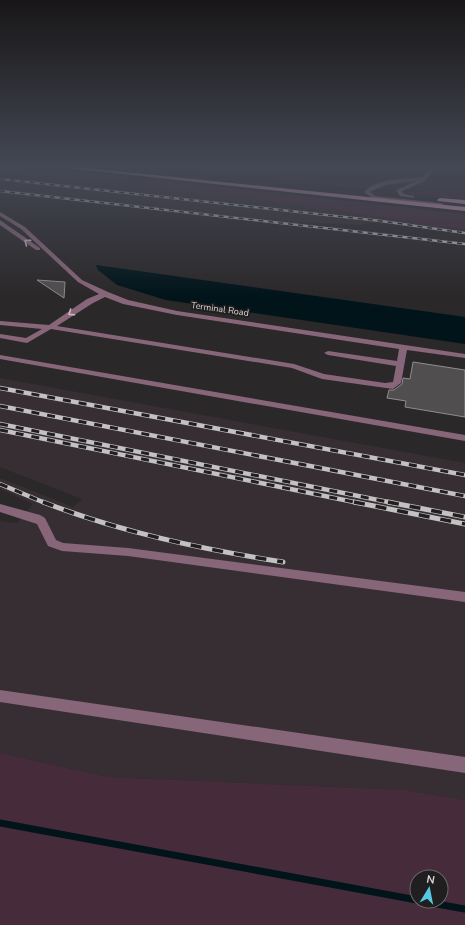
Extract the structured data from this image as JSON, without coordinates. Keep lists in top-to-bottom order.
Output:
{
  "streets": {
    "street": ["Terminal Road"]
  },
  "north": "top"
}
